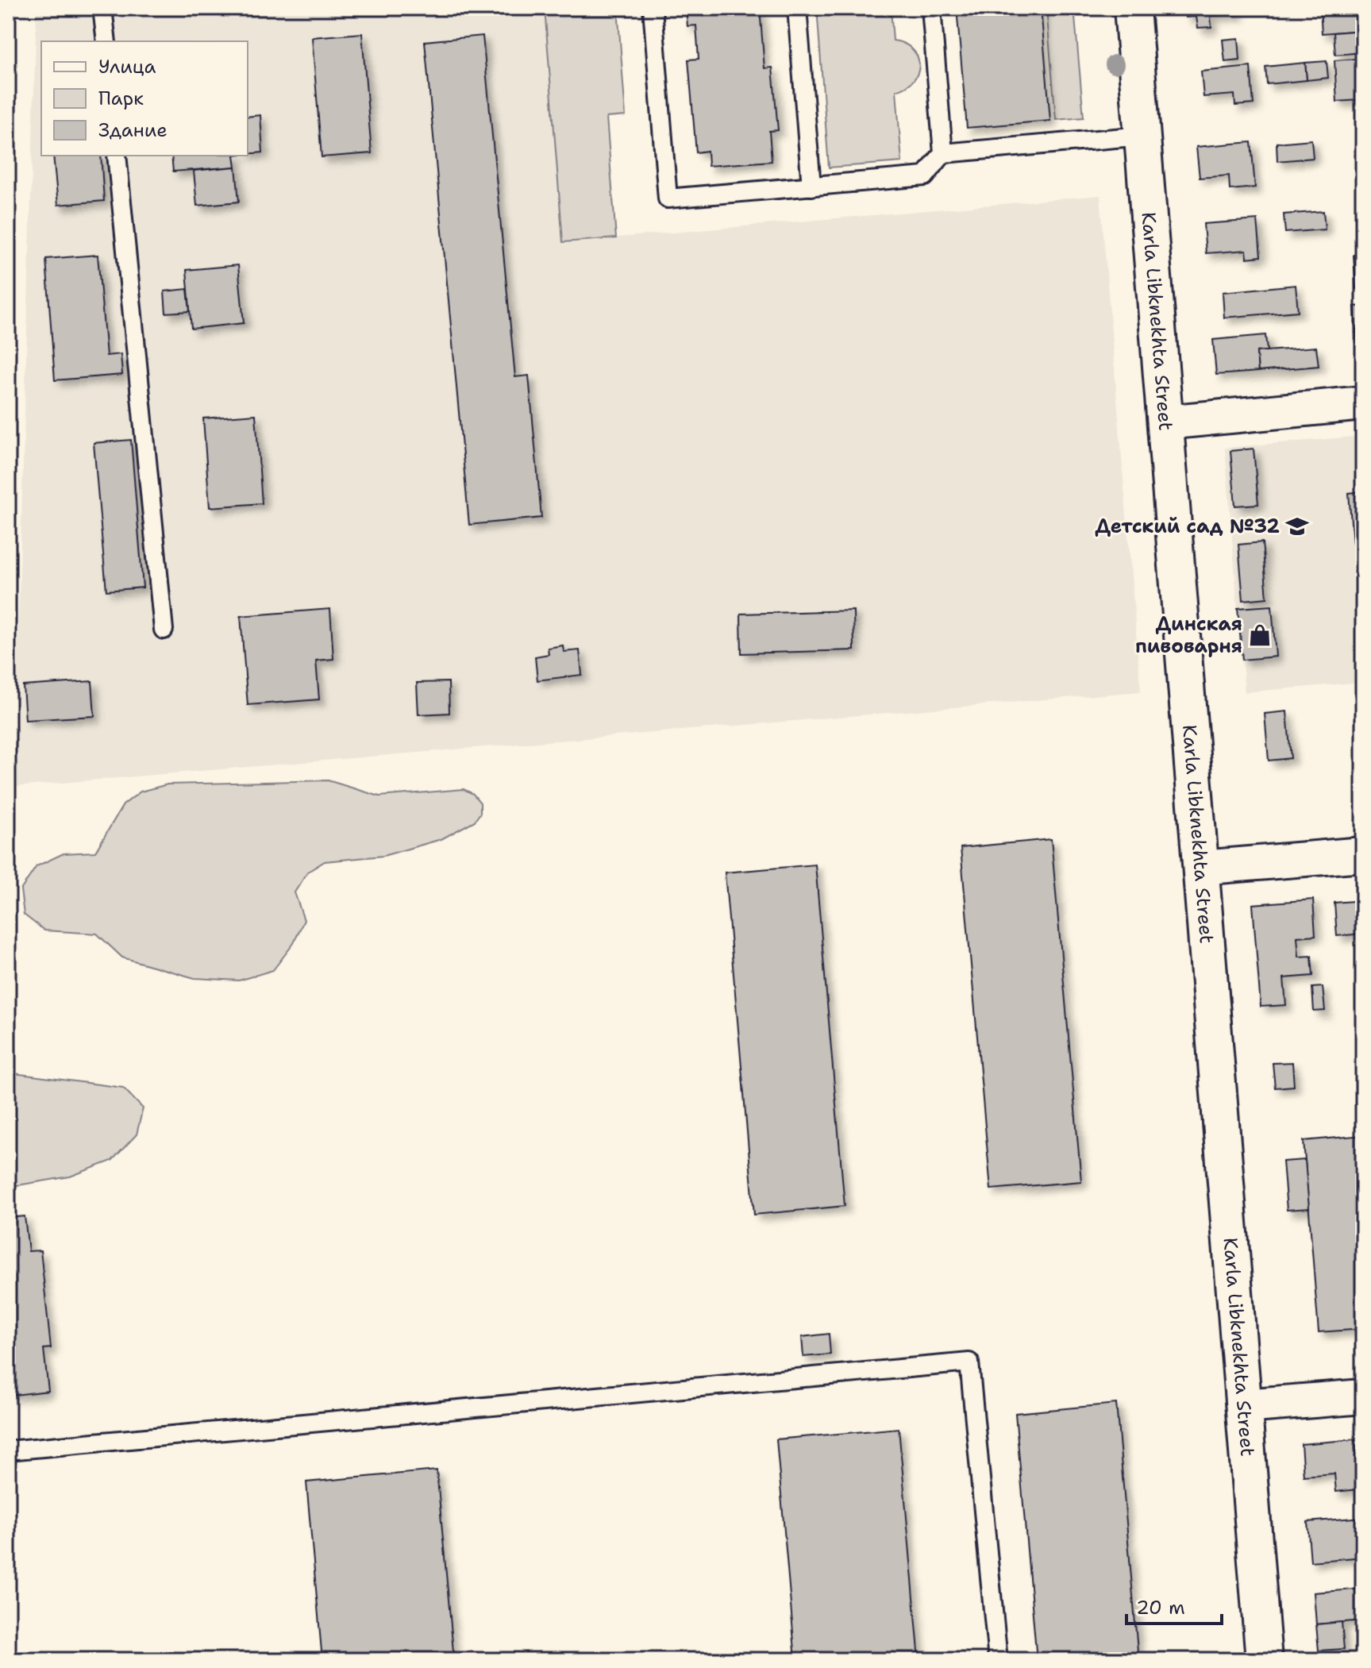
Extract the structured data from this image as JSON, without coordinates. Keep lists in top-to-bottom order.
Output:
{
  "streets": {
    "street": ["Karla Libknekhta Street"]
  },
  "places": {
    "school or university": ["Детский сад №32"],
    "shop": ["Динская пивоварня"]
  },
  "legend": ["Улица", "Парк", "Здание"],
  "scale_bar": "20 m"
}
